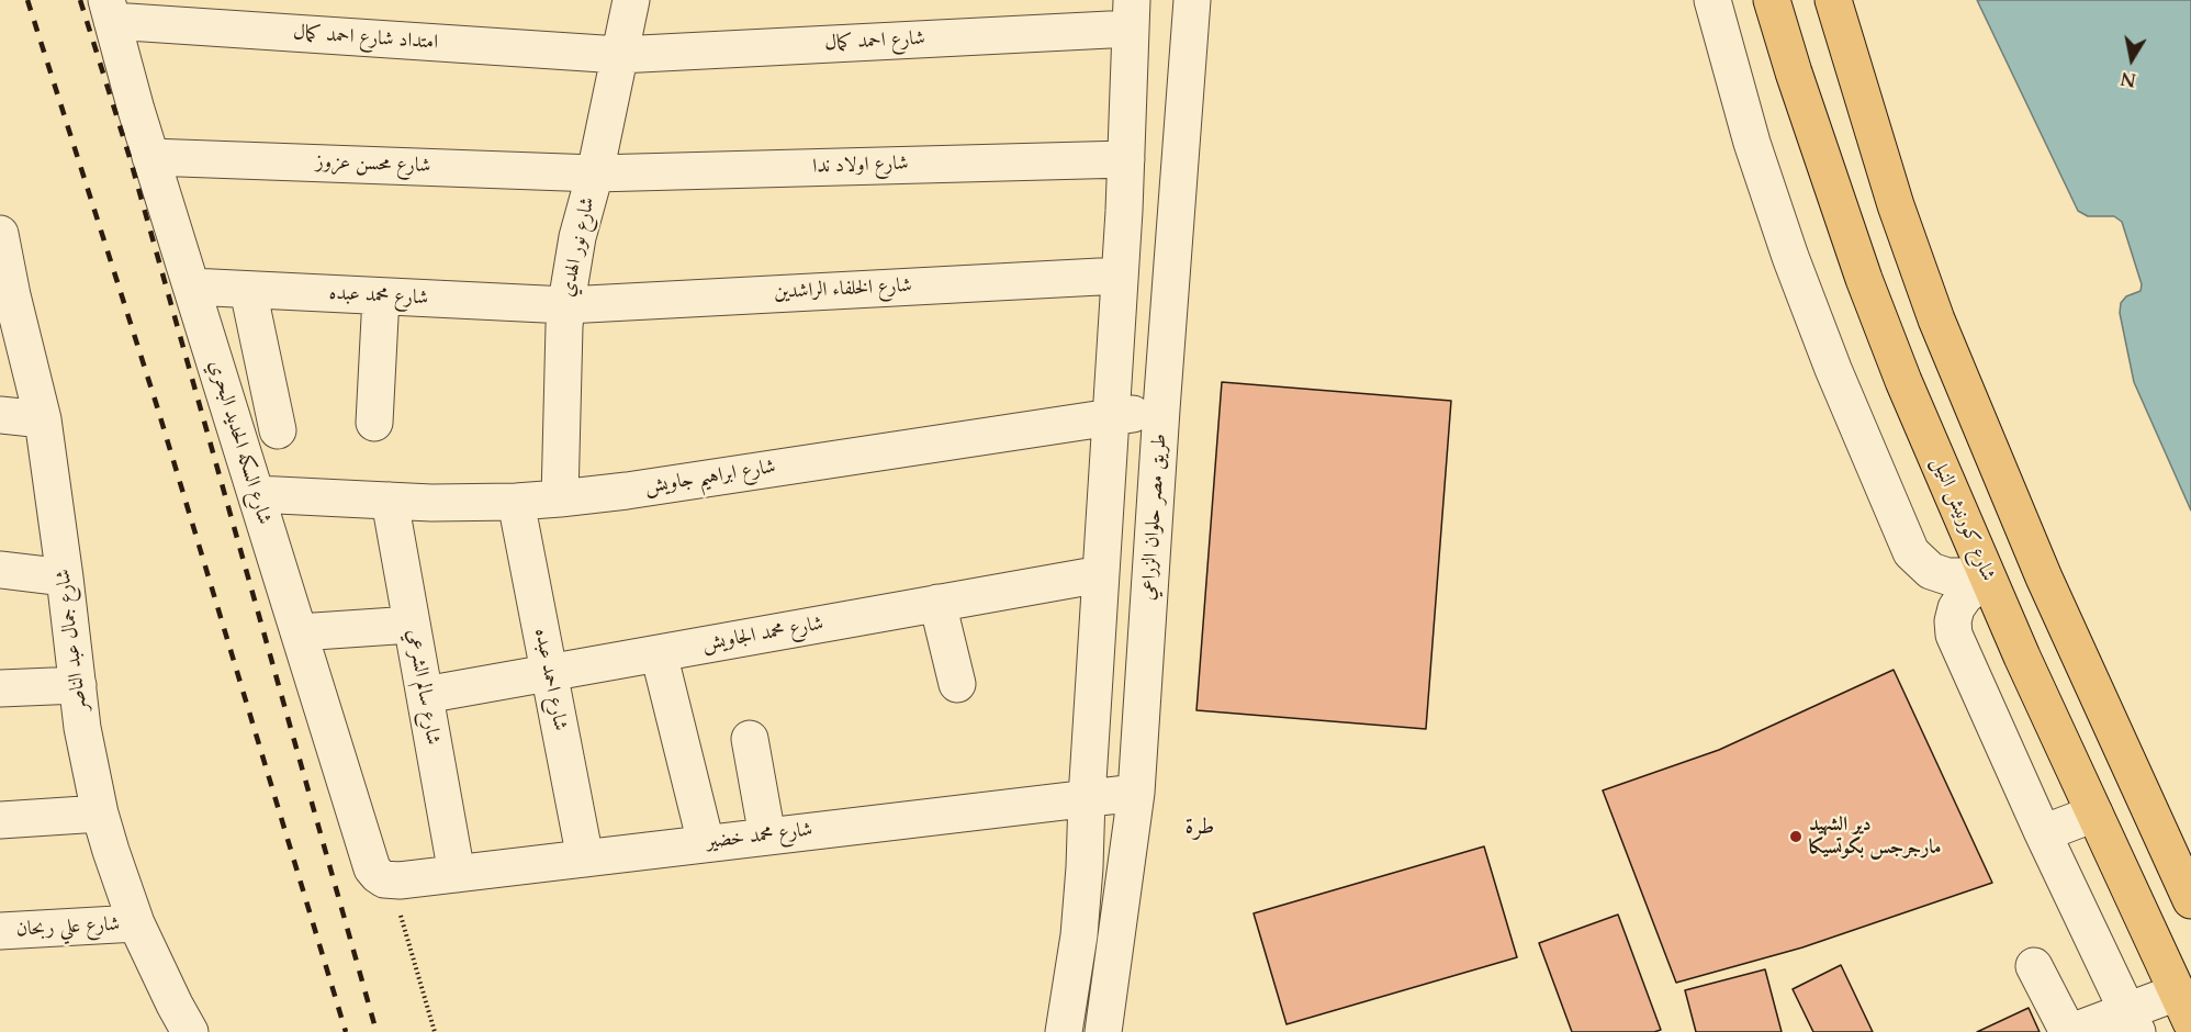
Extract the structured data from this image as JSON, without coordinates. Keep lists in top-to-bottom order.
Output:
{
  "streets": {
    "highway": ["شارع كورنيش النيل"],
    "street": [
      "امتداد شارع احمد كمال",
      "شارع احمد كمال",
      "شارع محسن عزوز",
      "شارع اولاد ندا",
      "شارع نور الهدي",
      "شارع الخلفاء الراشدين",
      "شارع محمد عبده",
      "شارع السكه الحديد البحري",
      "شارع ابراهيم جاويش",
      "طريق مصر حلوان الزراعي",
      "شارع محمد الجاويش",
      "شارع جمال عبد الناصر",
      "شارع احمد عبده",
      "شارع سالم الشرعي",
      "شارع محمد خضير",
      "شارع علي ربحان"
    ]
  },
  "crossings": [
    ["امتداد شارع احمد كمال", "شارع احمد كمال"],
    ["امتداد شارع احمد كمال", "شارع نور الهدي"],
    ["امتداد شارع احمد كمال", "شارع السكه الحديد البحري"],
    ["شارع احمد كمال", "شارع نور الهدي"],
    ["شارع محسن عزوز", "شارع اولاد ندا"],
    ["شارع محسن عزوز", "شارع نور الهدي"],
    ["شارع محسن عزوز", "شارع السكه الحديد البحري"],
    ["شارع اولاد ندا", "شارع نور الهدي"],
    ["شارع نور الهدي", "شارع الخلفاء الراشدين"],
    ["شارع نور الهدي", "شارع محمد عبده"],
    ["شارع نور الهدي", "شارع ابراهيم جاويش"],
    ["شارع الخلفاء الراشدين", "شارع محمد عبده"],
    ["شارع محمد عبده", "شارع السكه الحديد البحري"],
    ["شارع السكه الحديد البحري", "شارع ابراهيم جاويش"],
    ["شارع السكه الحديد البحري", "شارع محمد خضير"],
    ["شارع ابراهيم جاويش", "طريق مصر حلوان الزراعي"],
    ["شارع ابراهيم جاويش", "شارع احمد عبده"],
    ["شارع ابراهيم جاويش", "شارع سالم الشرعي"],
    ["طريق مصر حلوان الزراعي", "شارع محمد خضير"],
    ["شارع محمد الجاويش", "شارع احمد عبده"],
    ["شارع محمد الجاويش", "شارع سالم الشرعي"],
    ["شارع جمال عبد الناصر", "شارع علي ربحان"],
    ["شارع احمد عبده", "شارع محمد خضير"],
    ["شارع سالم الشرعي", "شارع محمد خضير"]
  ],
  "districts": ["طرة"],
  "places": ["دير الشهيد مارجرجس بكوتسيكا"],
  "north": "bottom"
}
